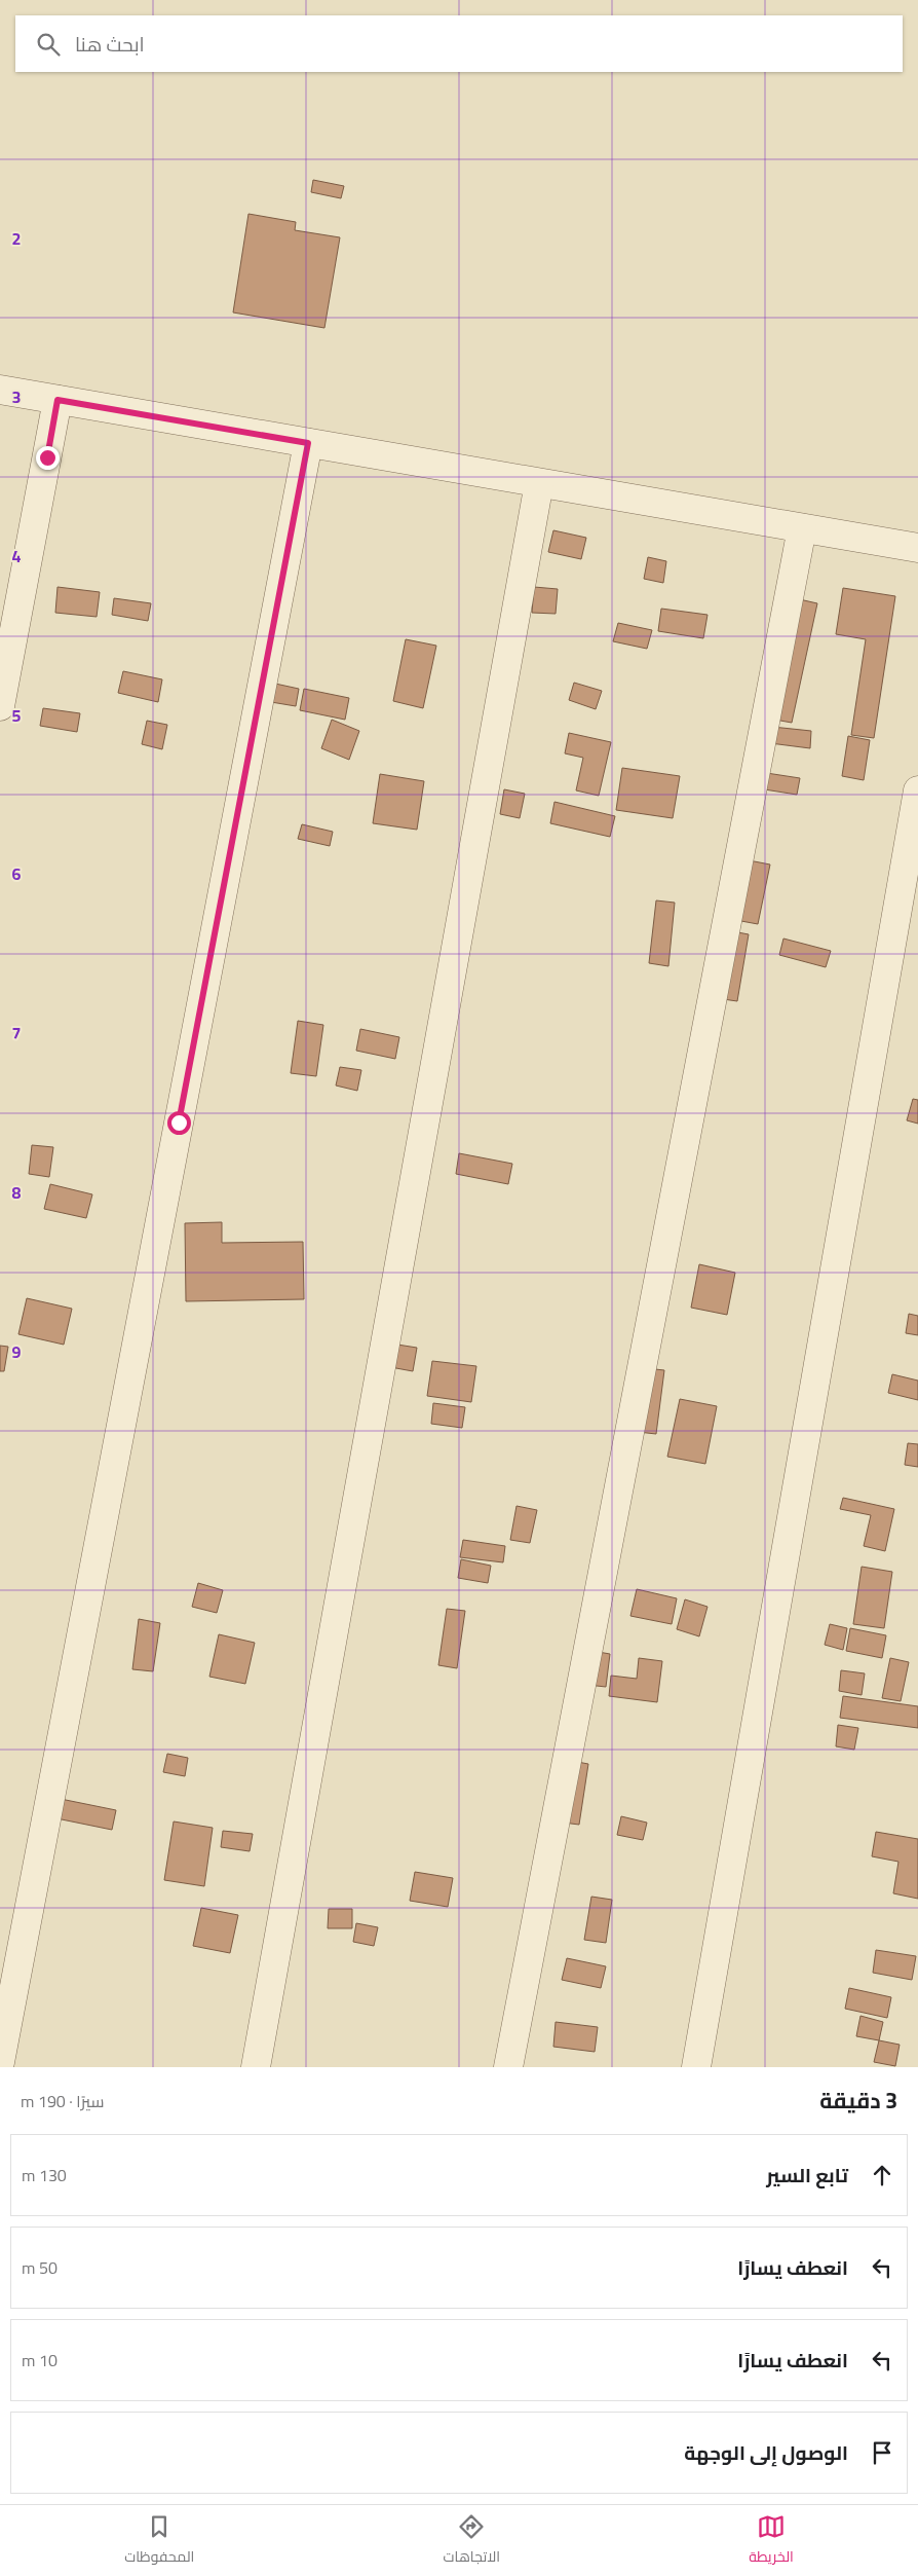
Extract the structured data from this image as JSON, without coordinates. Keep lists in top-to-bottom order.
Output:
{
  "page": {
    "search": "ابحث هنا",
    "heading": ["3 دقيقة", "سيرًا · 190 m"],
    "list": [
      ["تابع السير", "130 m"],
      ["انعطف يسارًا", "50 m"],
      ["انعطف يسارًا", "10 m"],
      "الوصول إلى الوجهة"
    ],
    "nav": ["الخريطة", "الاتجاهات", "المحفوظات"]
  },
  "grid": {
    "rows": [
      "2",
      "3",
      "4",
      "5",
      "6",
      "7",
      "8",
      "9"
    ]
  }
}
